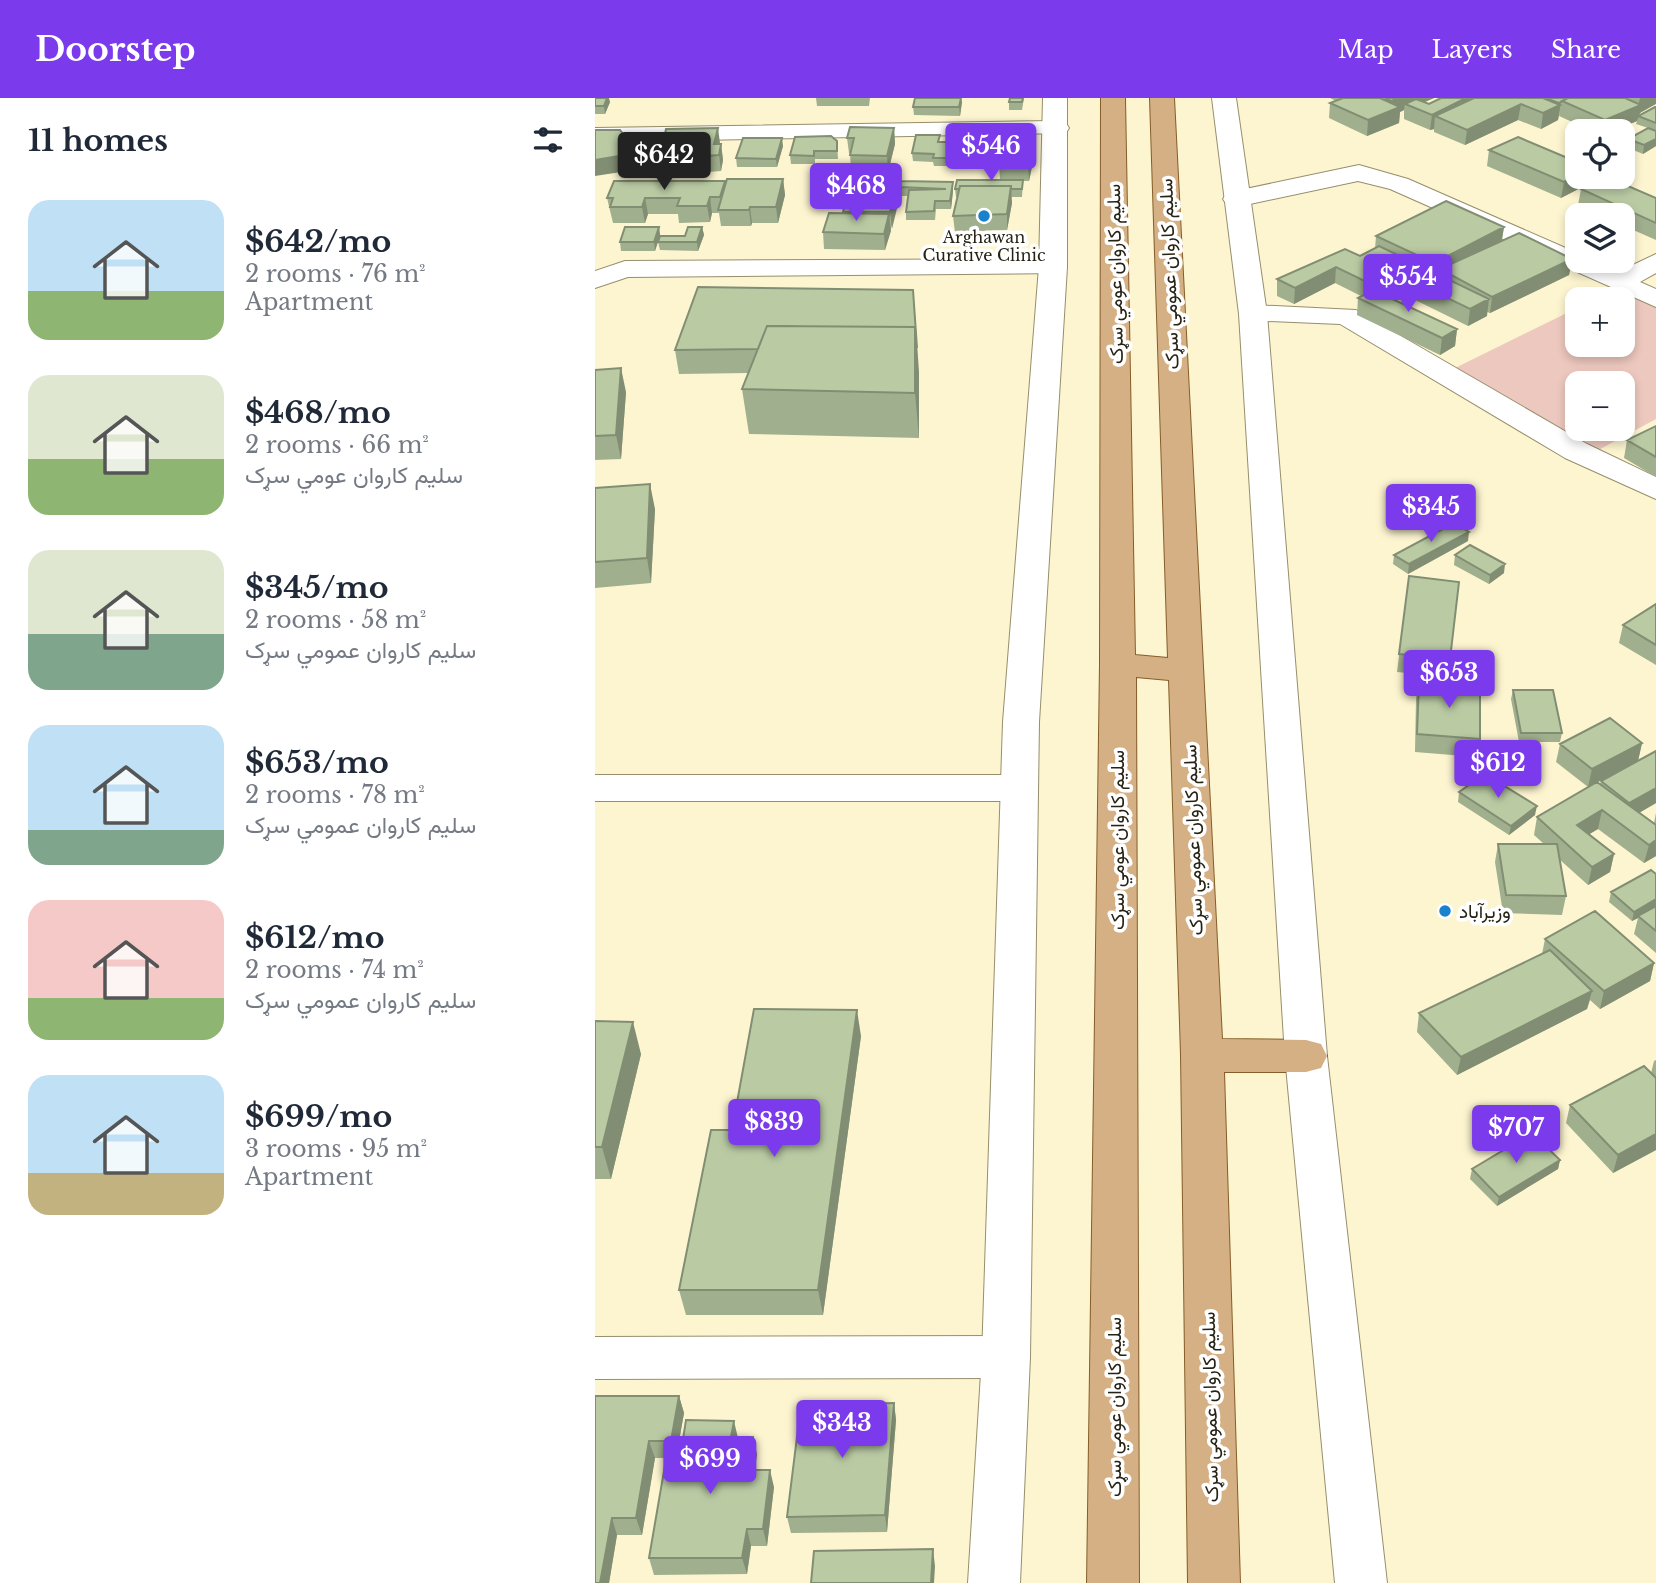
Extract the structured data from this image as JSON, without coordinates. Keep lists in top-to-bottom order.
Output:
{
  "streets": {
    "main road": ["سلیم کاروان عومي سړک", "سلیم کاروان عمومي سړک"]
  },
  "places": ["Arghawan Curative Clinic", "وزیرآباد"],
  "page": {
    "header": "Doorstep",
    "nav": ["Map", "Layers", "Share"],
    "heading": "11 homes",
    "map_buttons": ["+", "−"],
    "price": [
      "$546",
      "$642",
      "$468",
      "$554",
      "$345",
      "$653",
      "$612",
      "$839",
      "$707",
      "$343",
      "$699"
    ],
    "list": [
      {
        "name": "$642/mo",
        "note": "2 rooms · 76 m² · Apartment"
      },
      {
        "name": "$468/mo",
        "note": "2 rooms · 66 m² · سلیم کاروان عومي سړک"
      },
      {
        "name": "$345/mo",
        "note": "2 rooms · 58 m² · سلیم کاروان عمومي سړک"
      },
      {
        "name": "$653/mo",
        "note": "2 rooms · 78 m² · سلیم کاروان عمومي سړک"
      },
      {
        "name": "$612/mo",
        "note": "2 rooms · 74 m² · سلیم کاروان عمومي سړک"
      },
      {
        "name": "$699/mo",
        "note": "3 rooms · 95 m² · Apartment"
      }
    ]
  }
}
